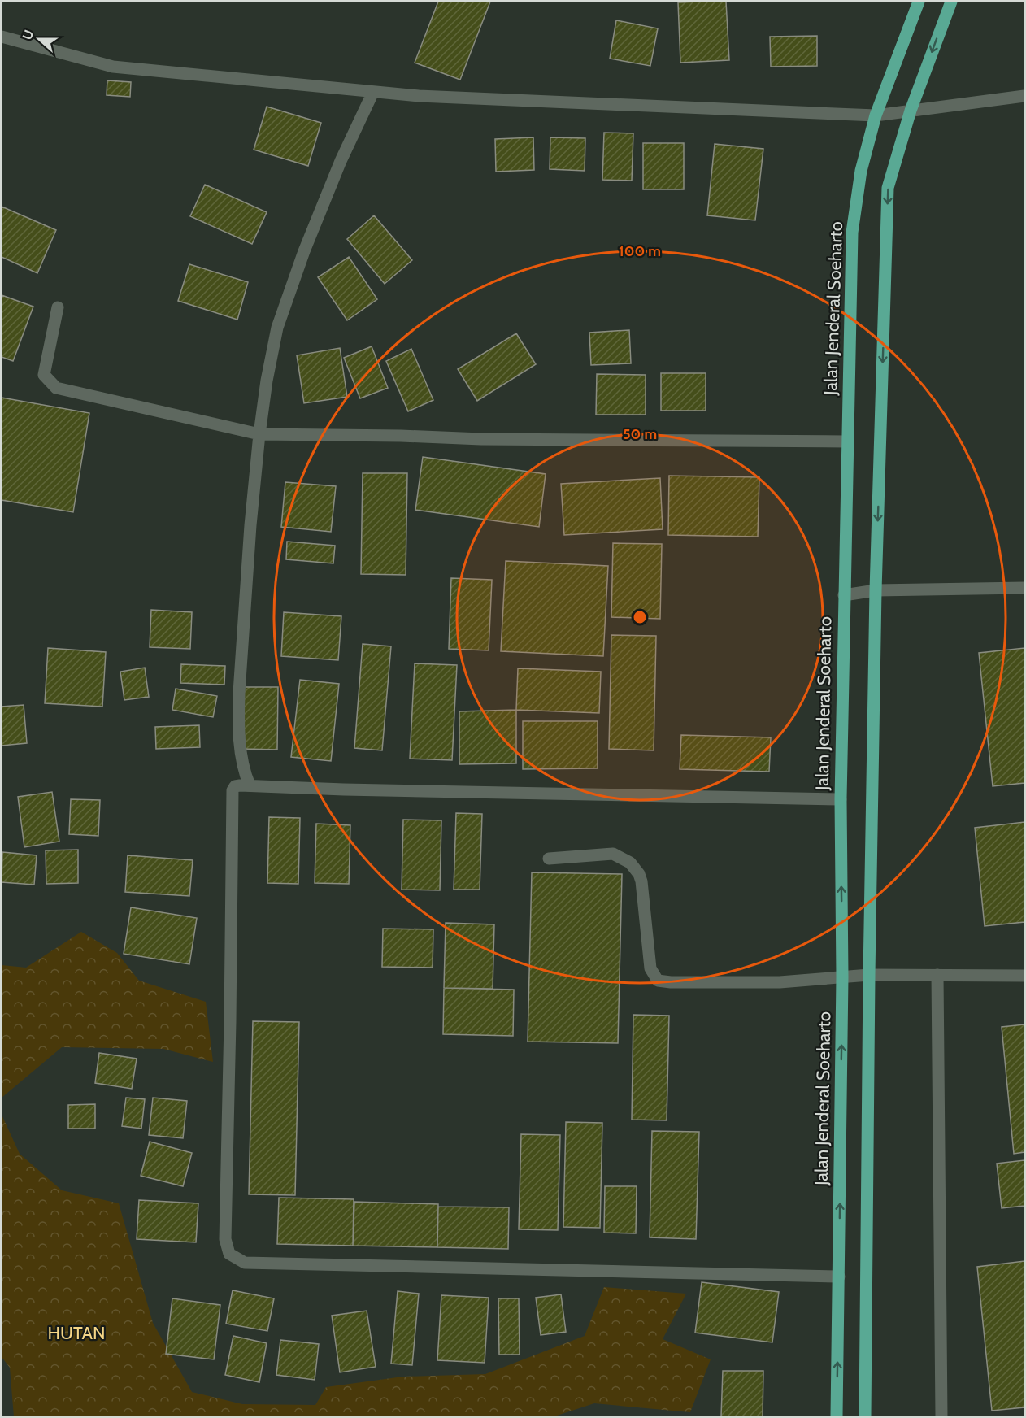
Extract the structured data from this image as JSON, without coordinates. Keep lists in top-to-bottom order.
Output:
{
  "streets": {
    "main road": ["Jalan Jenderal Soeharto"]
  },
  "parks": ["HUTAN"],
  "north": "left",
  "rings": ["100 m", "50 m"]
}
